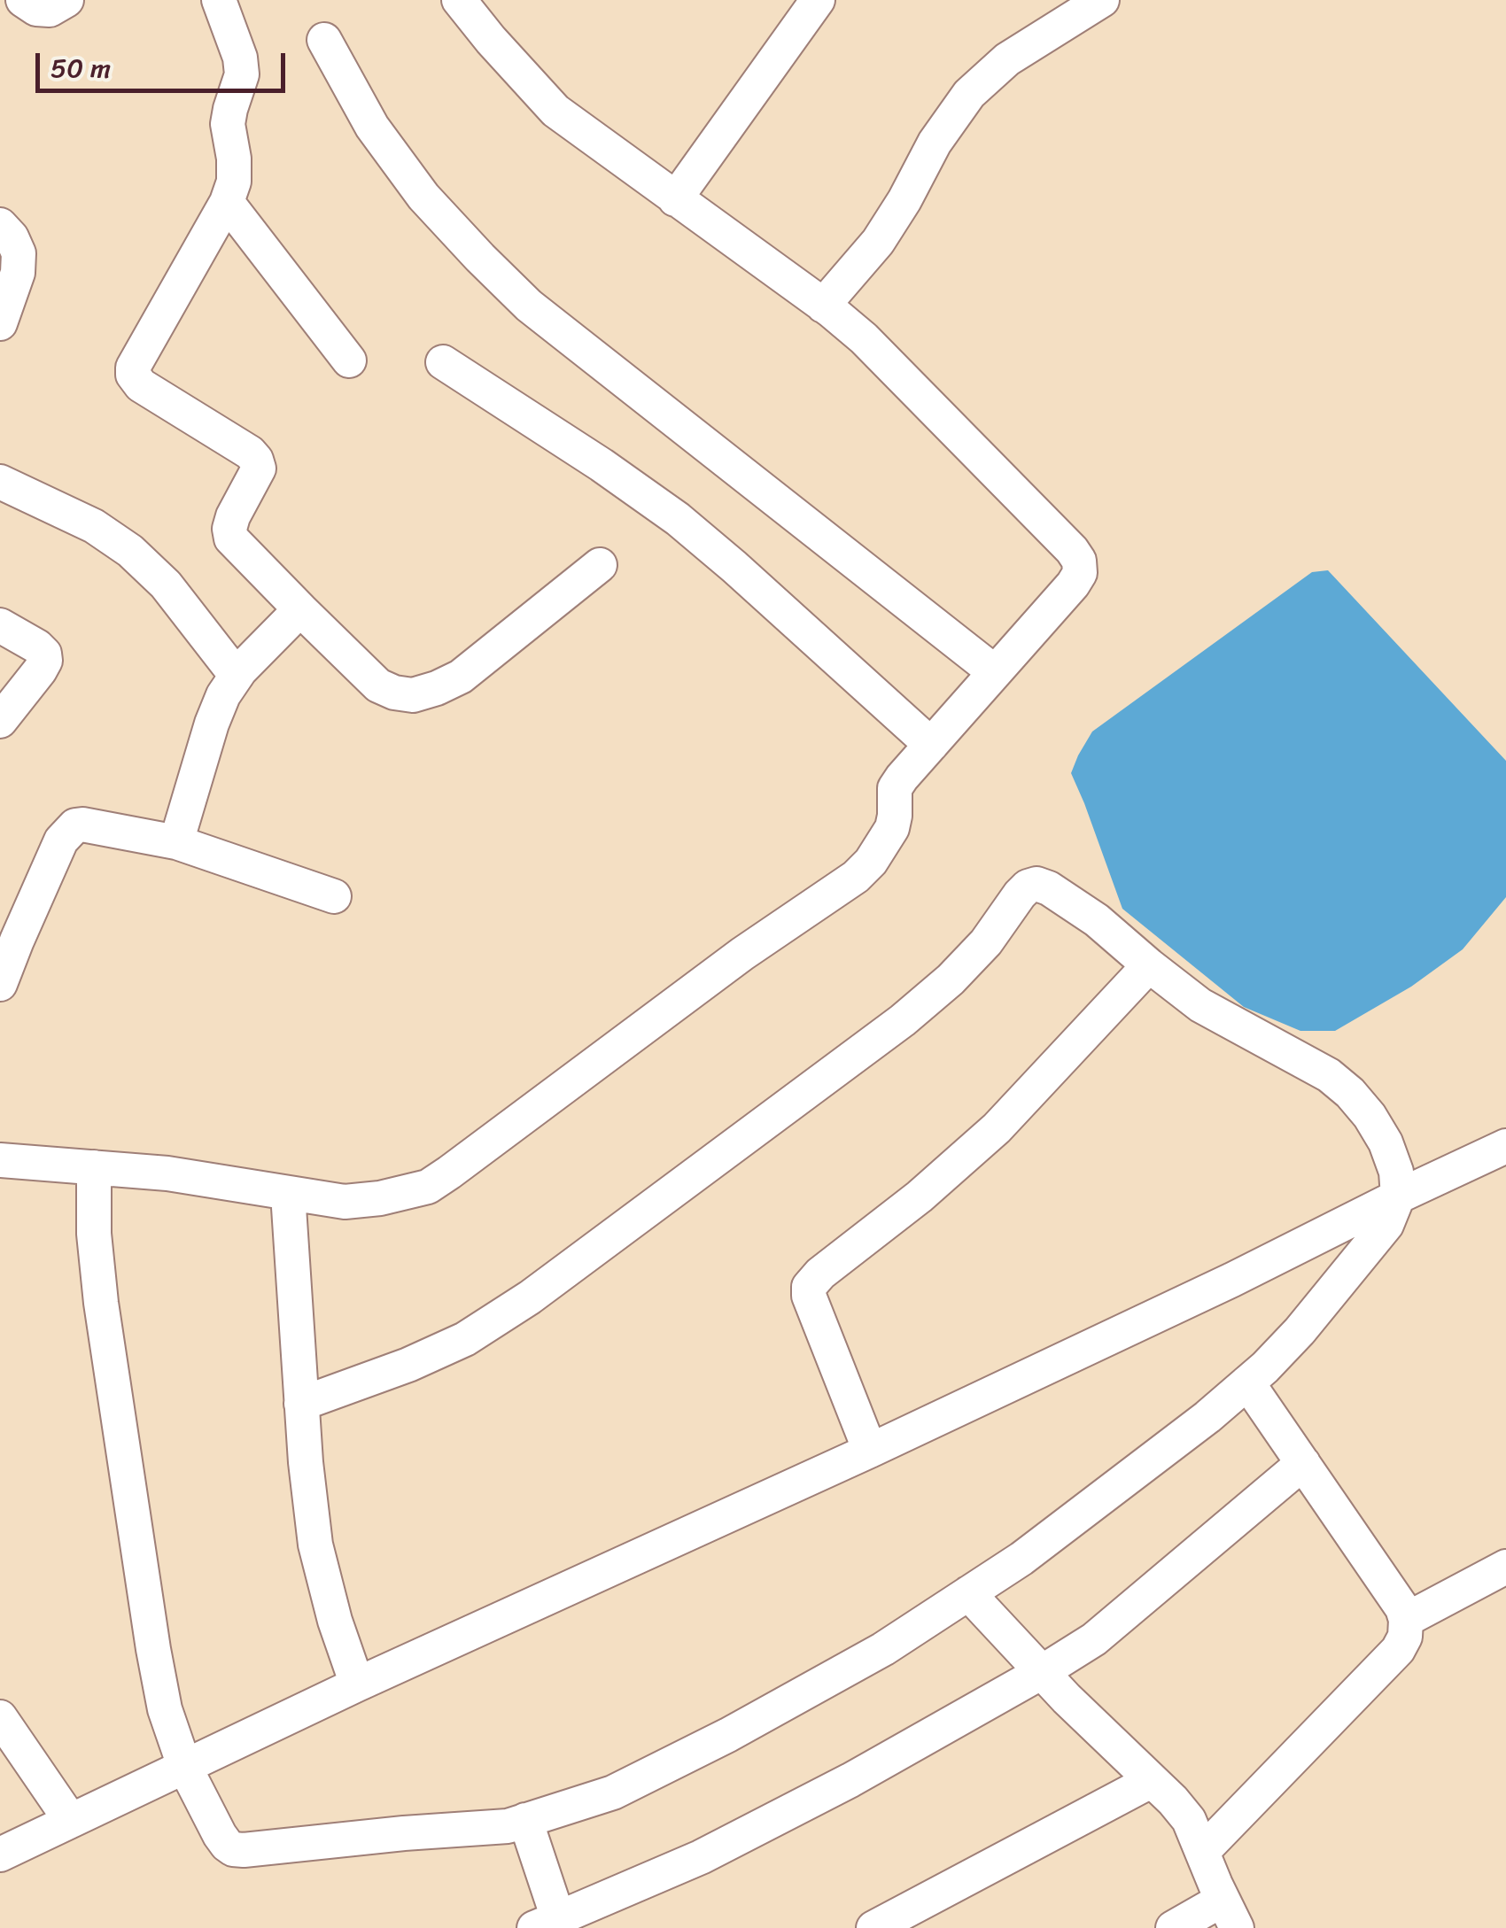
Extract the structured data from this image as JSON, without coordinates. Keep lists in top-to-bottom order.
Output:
{
  "scale_bar": "50 m"
}
